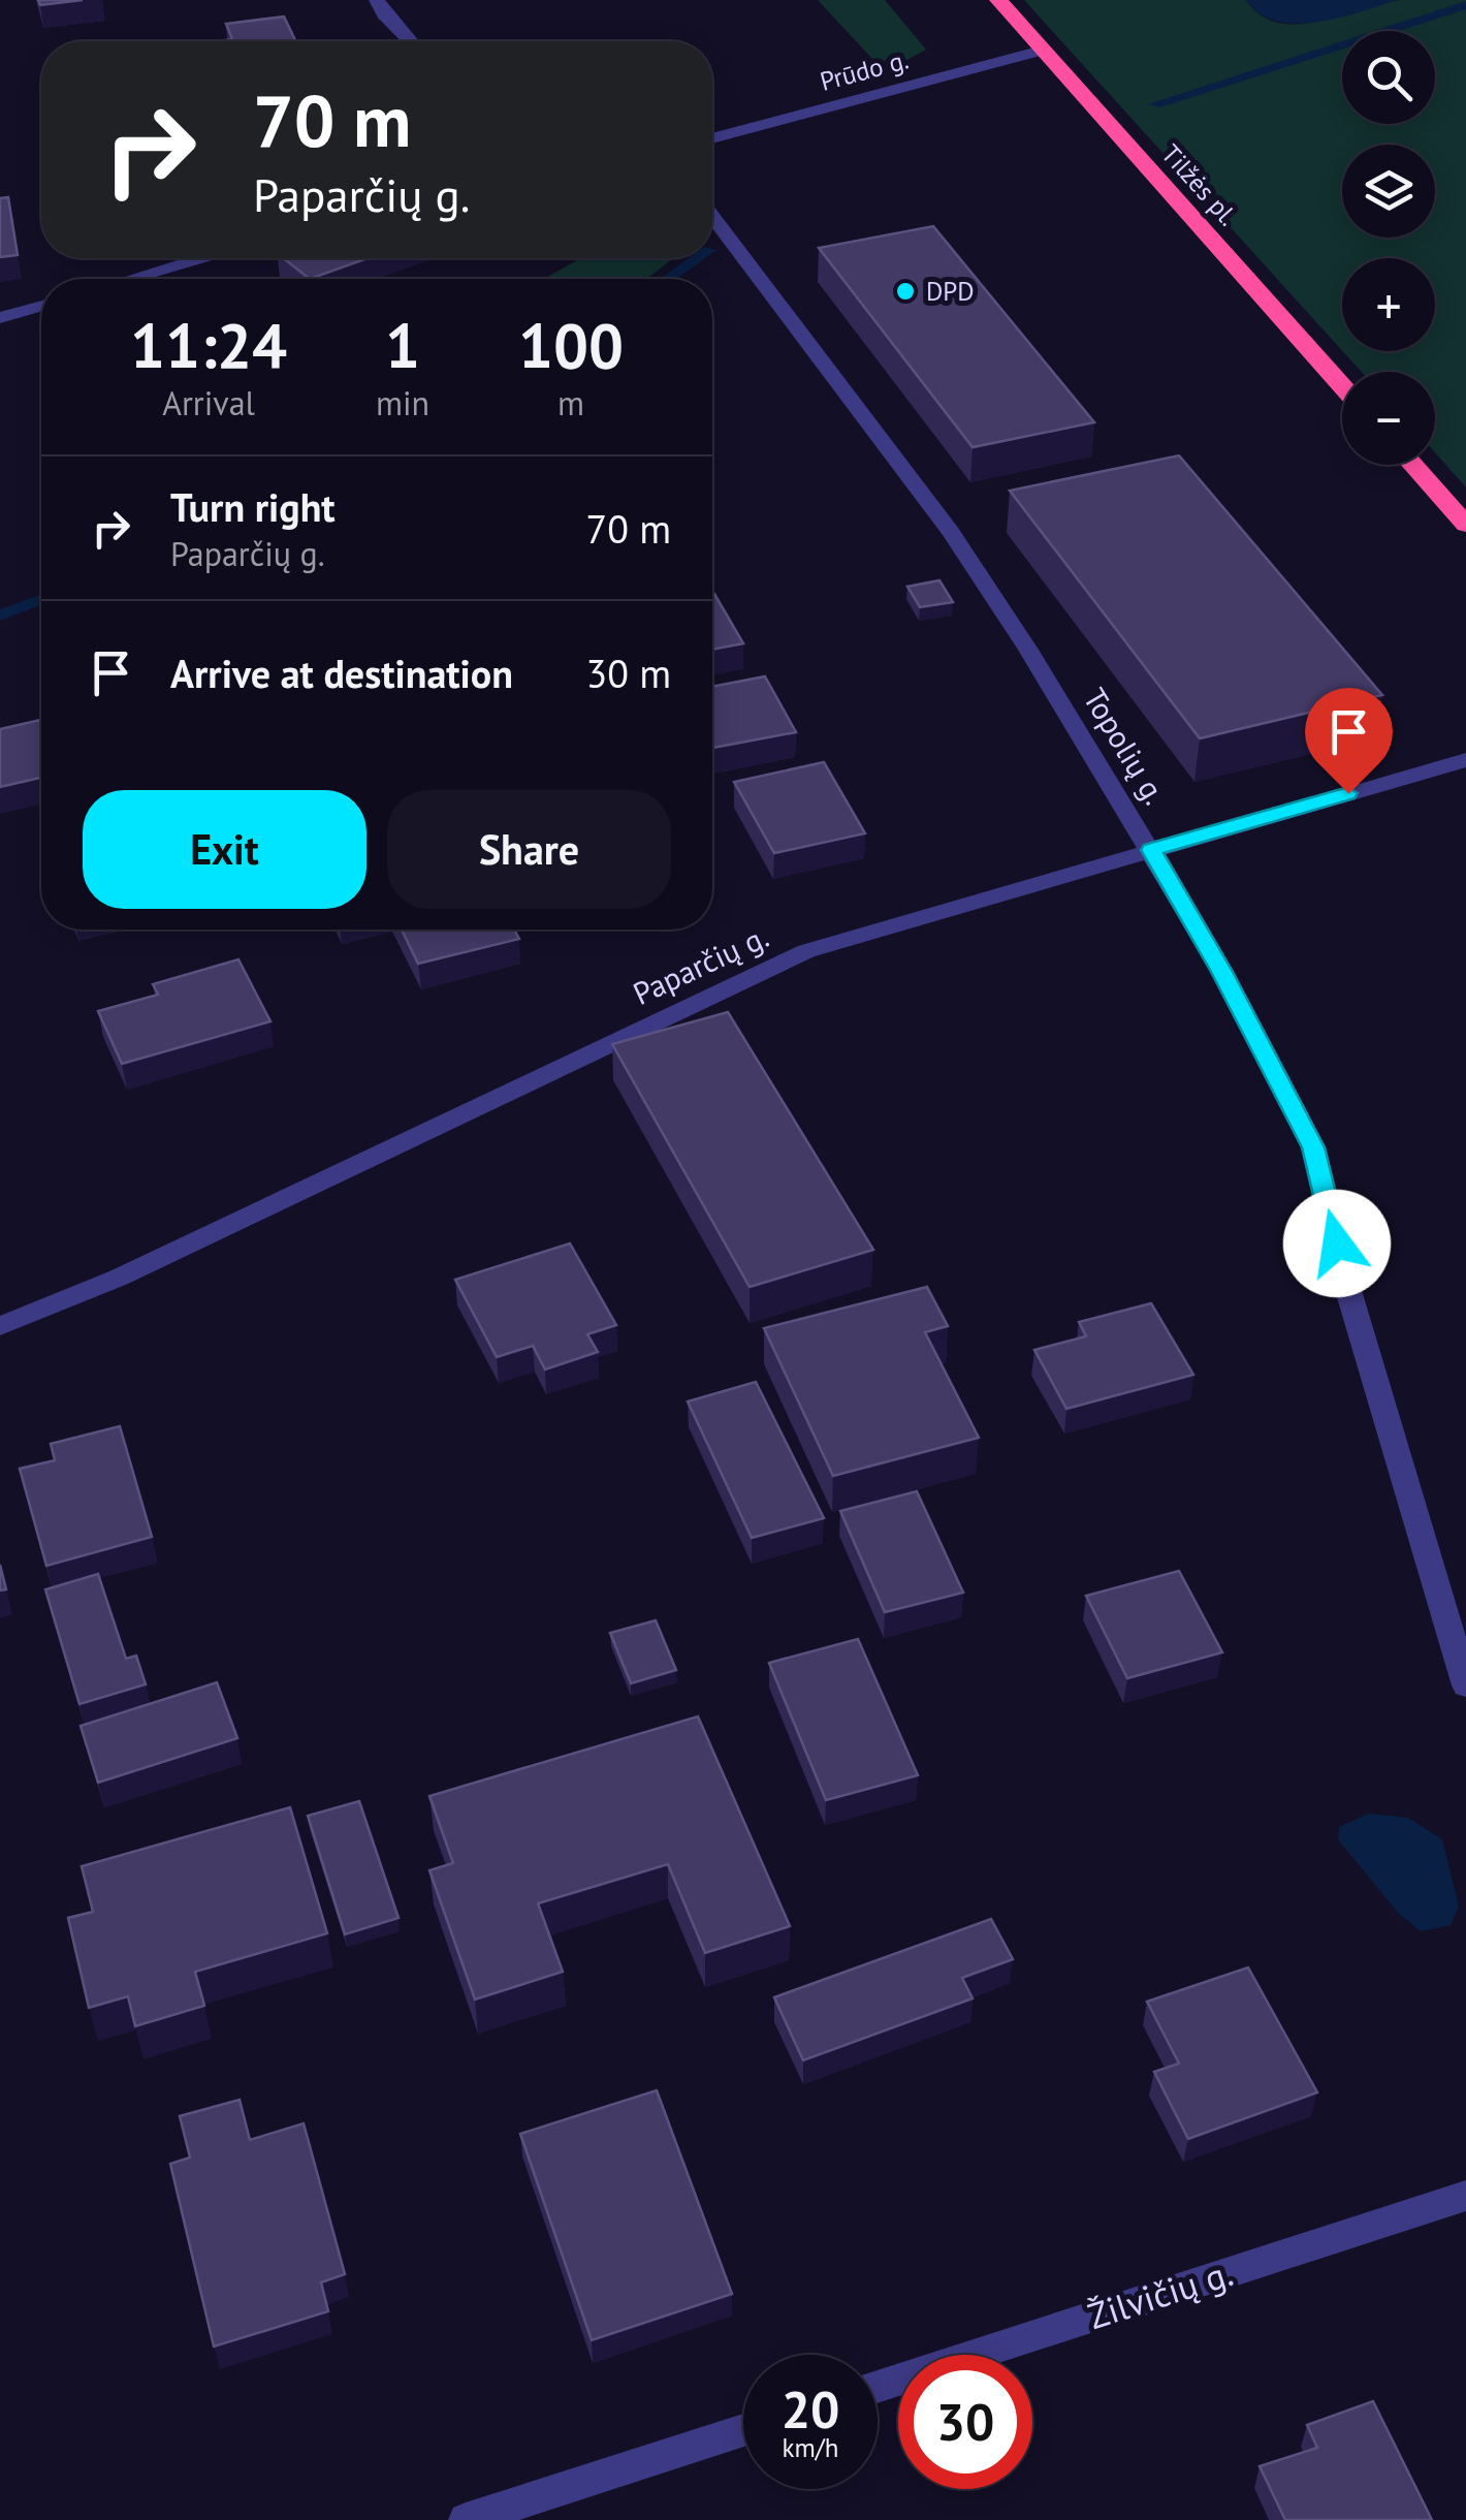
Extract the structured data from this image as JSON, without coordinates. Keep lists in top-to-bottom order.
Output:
{
  "streets": {
    "highway": ["Tilžės pl."],
    "street": [
      "Prūdo g.",
      "Topolių g.",
      "Paparčių g.",
      "Žilvičių g."
    ]
  },
  "crossings": [
    ["Prūdo g.", "Tilžės pl."],
    ["Topolių g.", "Paparčių g."]
  ],
  "places": ["DPD"],
  "page": {
    "map_buttons": ["+", "−"],
    "turn": ["70 m", "Paparčių g."],
    "eta": [
      "11:24",
      "Arrival",
      "1",
      "min",
      "100",
      "m"
    ],
    "list": [
      {
        "name": "Turn right",
        "note": "Paparčių g.",
        "value": "70 m"
      },
      {
        "name": "Arrive at destination",
        "value": "30 m"
      }
    ],
    "buttons": ["Exit", "Share"],
    "speed": "20 km/h",
    "limit": "30"
  }
}
